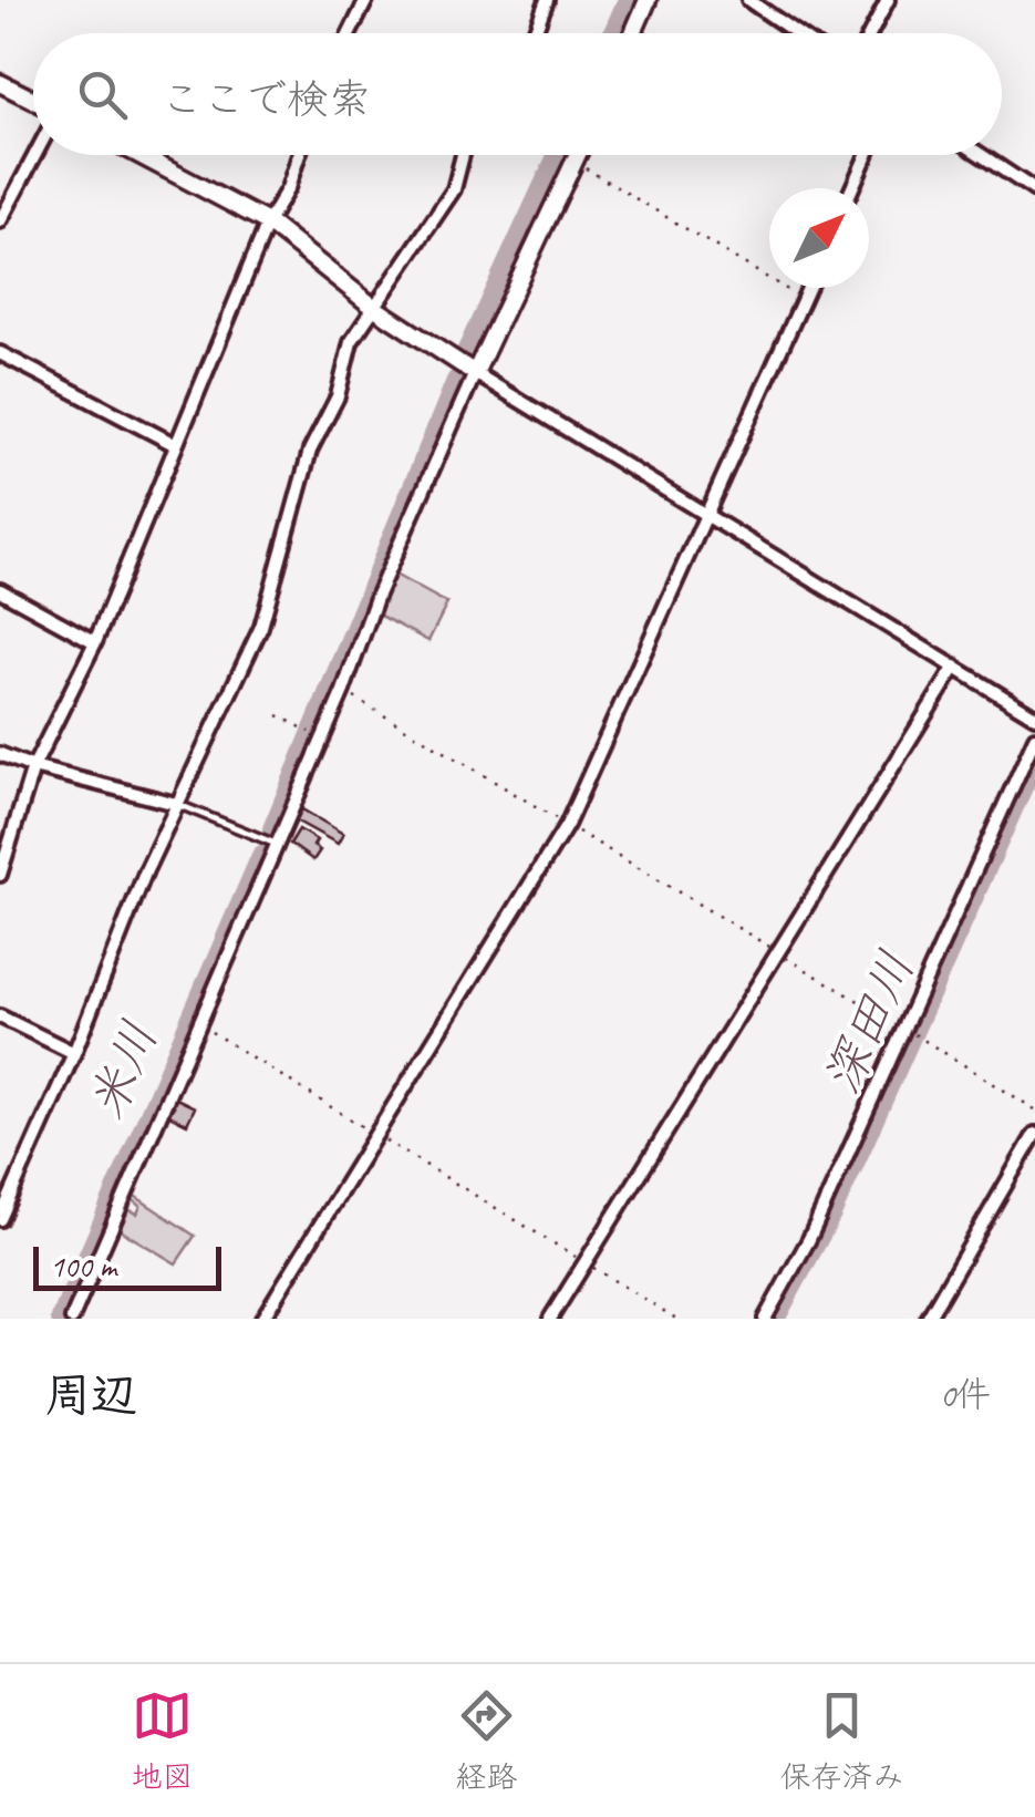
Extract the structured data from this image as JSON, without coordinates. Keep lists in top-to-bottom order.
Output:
{
  "water": ["深田川", "米川"],
  "scale_bar": "100 m",
  "north": "top right",
  "page": {
    "search": "ここで検索",
    "scale": "100 m",
    "heading": ["周辺", "0件"],
    "nav": ["地図", "経路", "保存済み"]
  }
}
